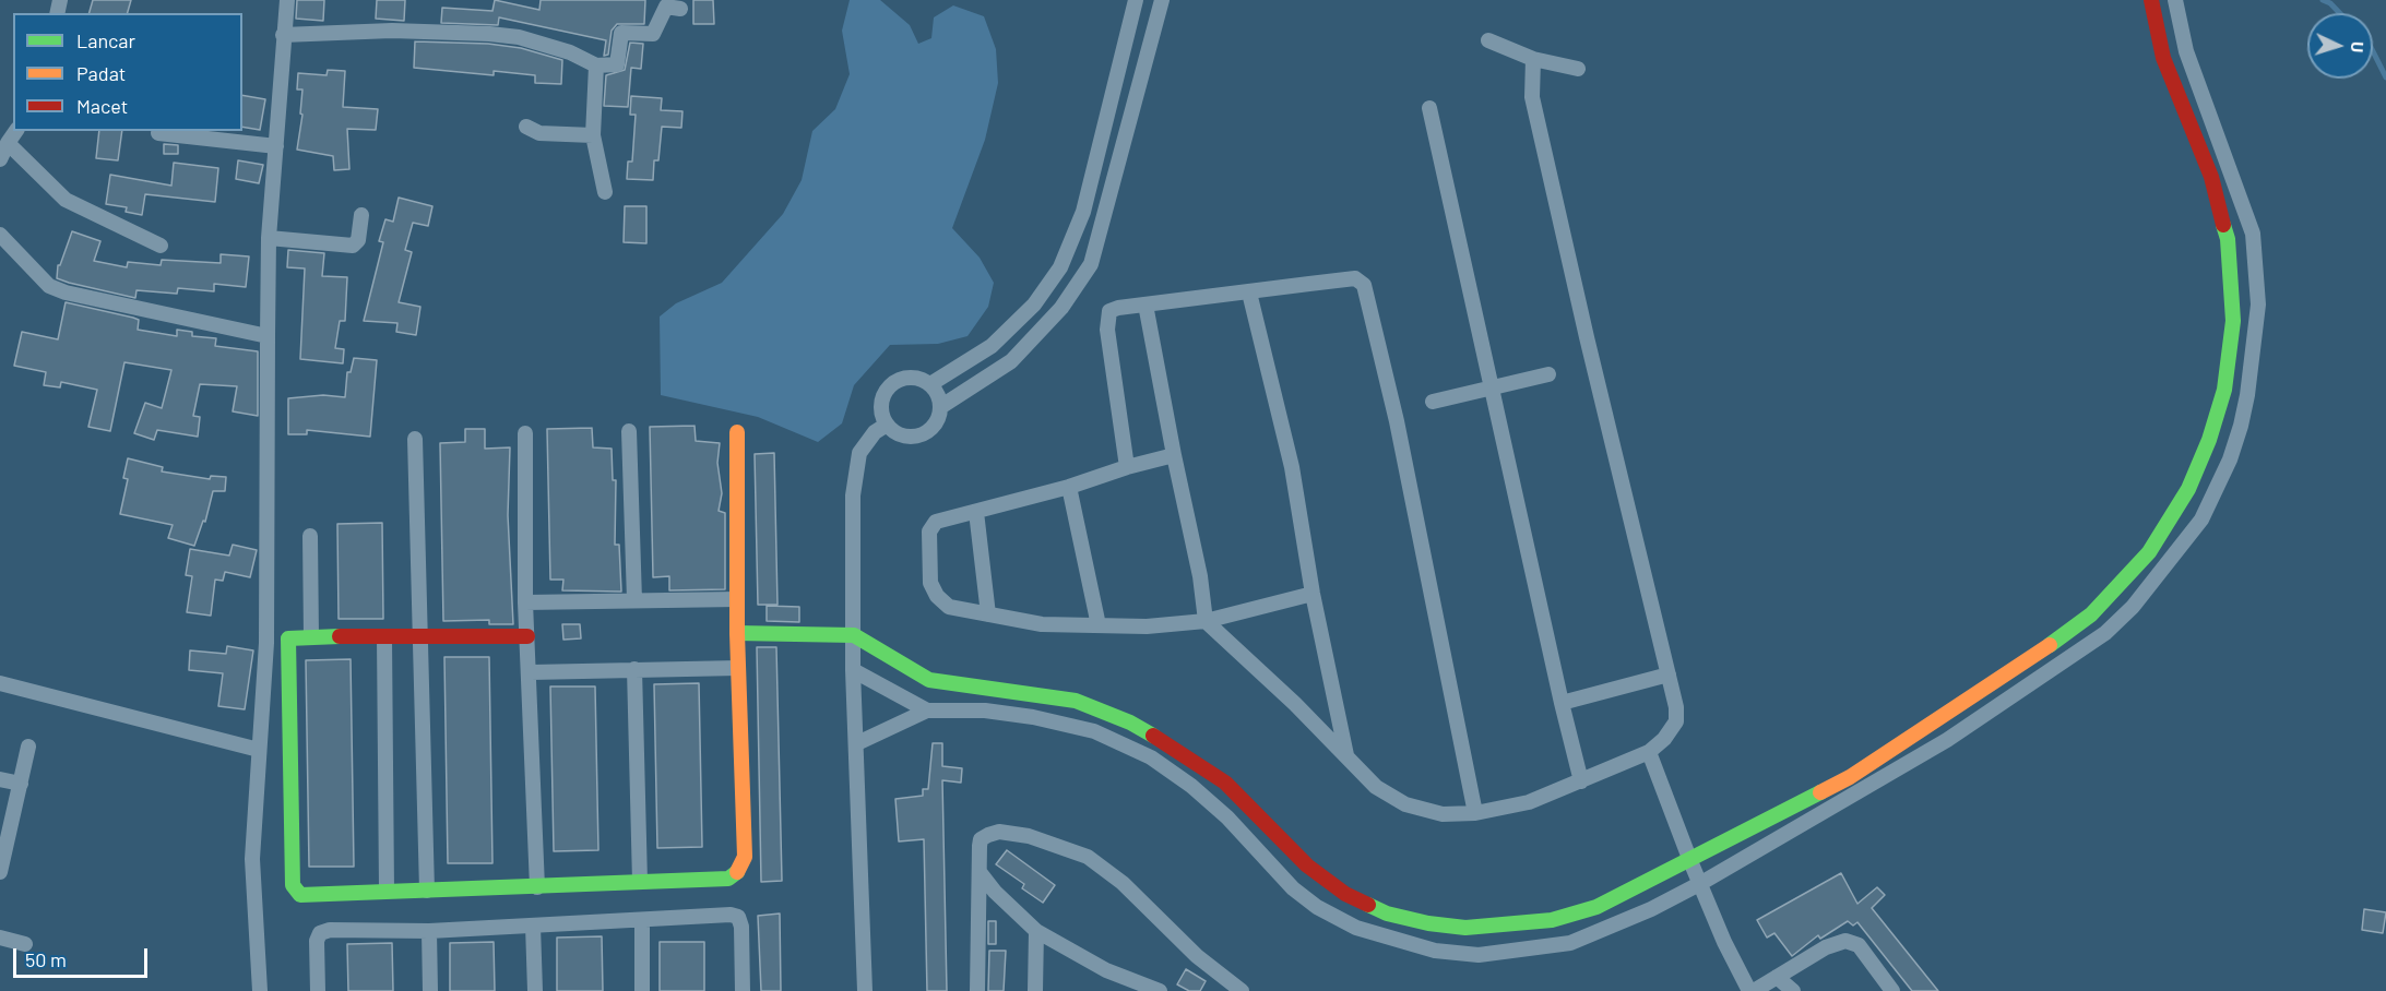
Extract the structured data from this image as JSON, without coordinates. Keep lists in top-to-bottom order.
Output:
{
  "legend": ["Lancar", "Padat", "Macet"],
  "scale_bar": "50 m",
  "north": "right"
}
